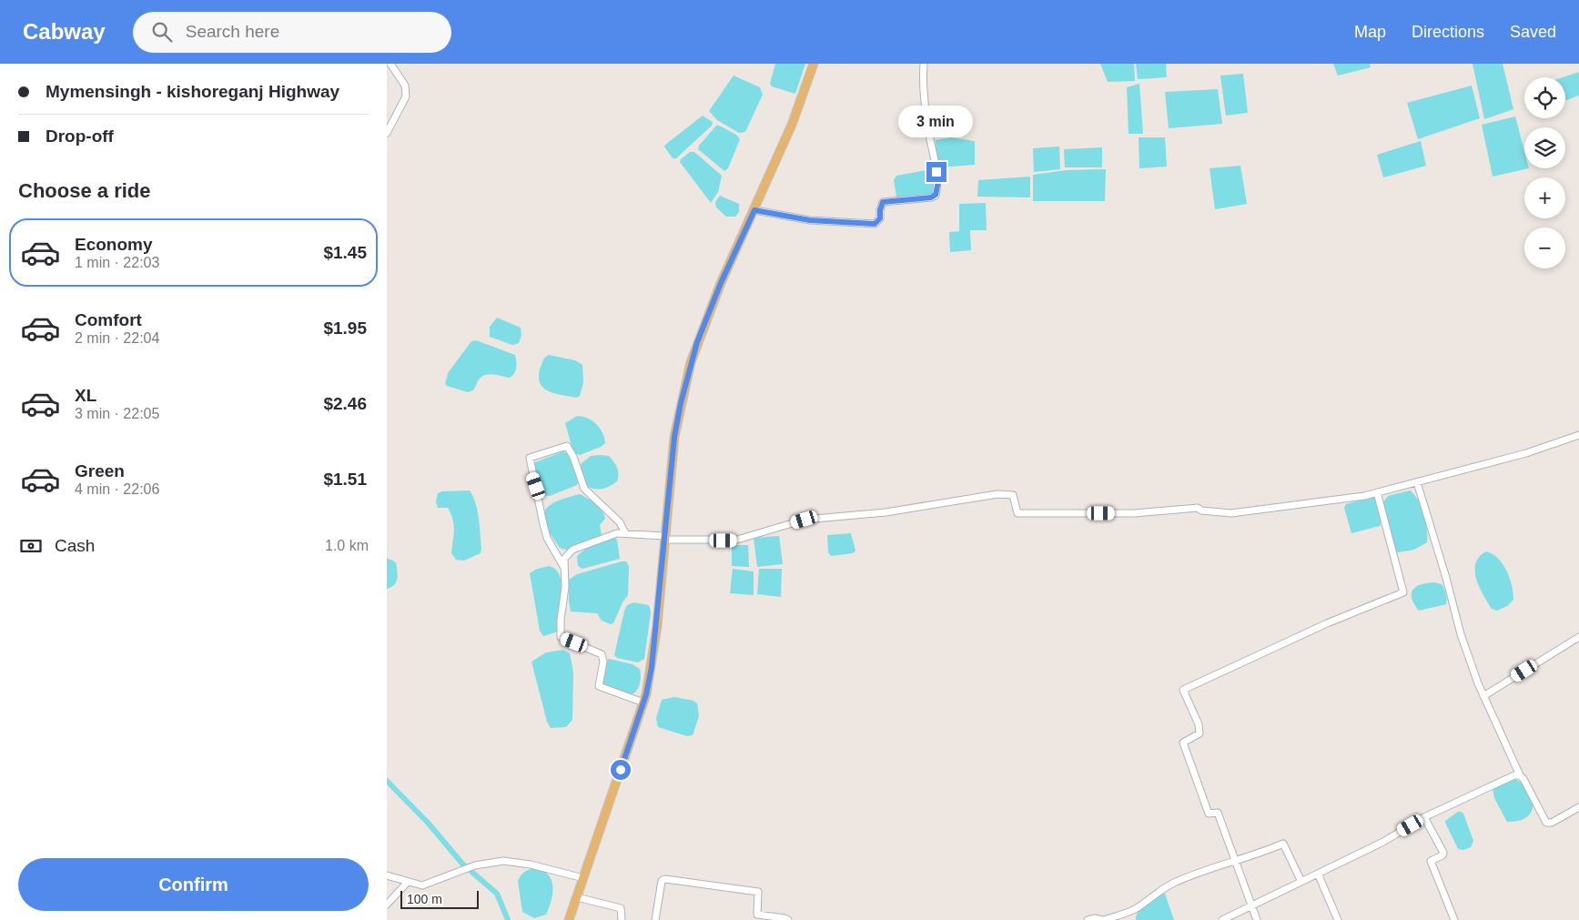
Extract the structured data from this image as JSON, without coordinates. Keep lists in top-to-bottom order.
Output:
{
  "scale_bar": "100 m",
  "page": {
    "header": "Cabway",
    "search": "Search here",
    "nav": ["Map", "Directions", "Saved"],
    "banner": ["Mymensingh - kishoreganj Highway", "Drop-off"],
    "map_buttons": ["+", "−"],
    "bubble": "3 min",
    "heading": "Choose a ride",
    "list": [
      {
        "name": "Economy",
        "note": "1 min · 22:03",
        "value": "$1.45"
      },
      {
        "name": "Comfort",
        "note": "2 min · 22:04",
        "value": "$1.95"
      },
      {
        "name": "XL",
        "note": "3 min · 22:05",
        "value": "$2.46"
      },
      {
        "name": "Green",
        "note": "4 min · 22:06",
        "value": "$1.51"
      }
    ],
    "pay": ["Cash", "1.0 km"],
    "buttons": "Confirm",
    "scale": "100 m"
  }
}
